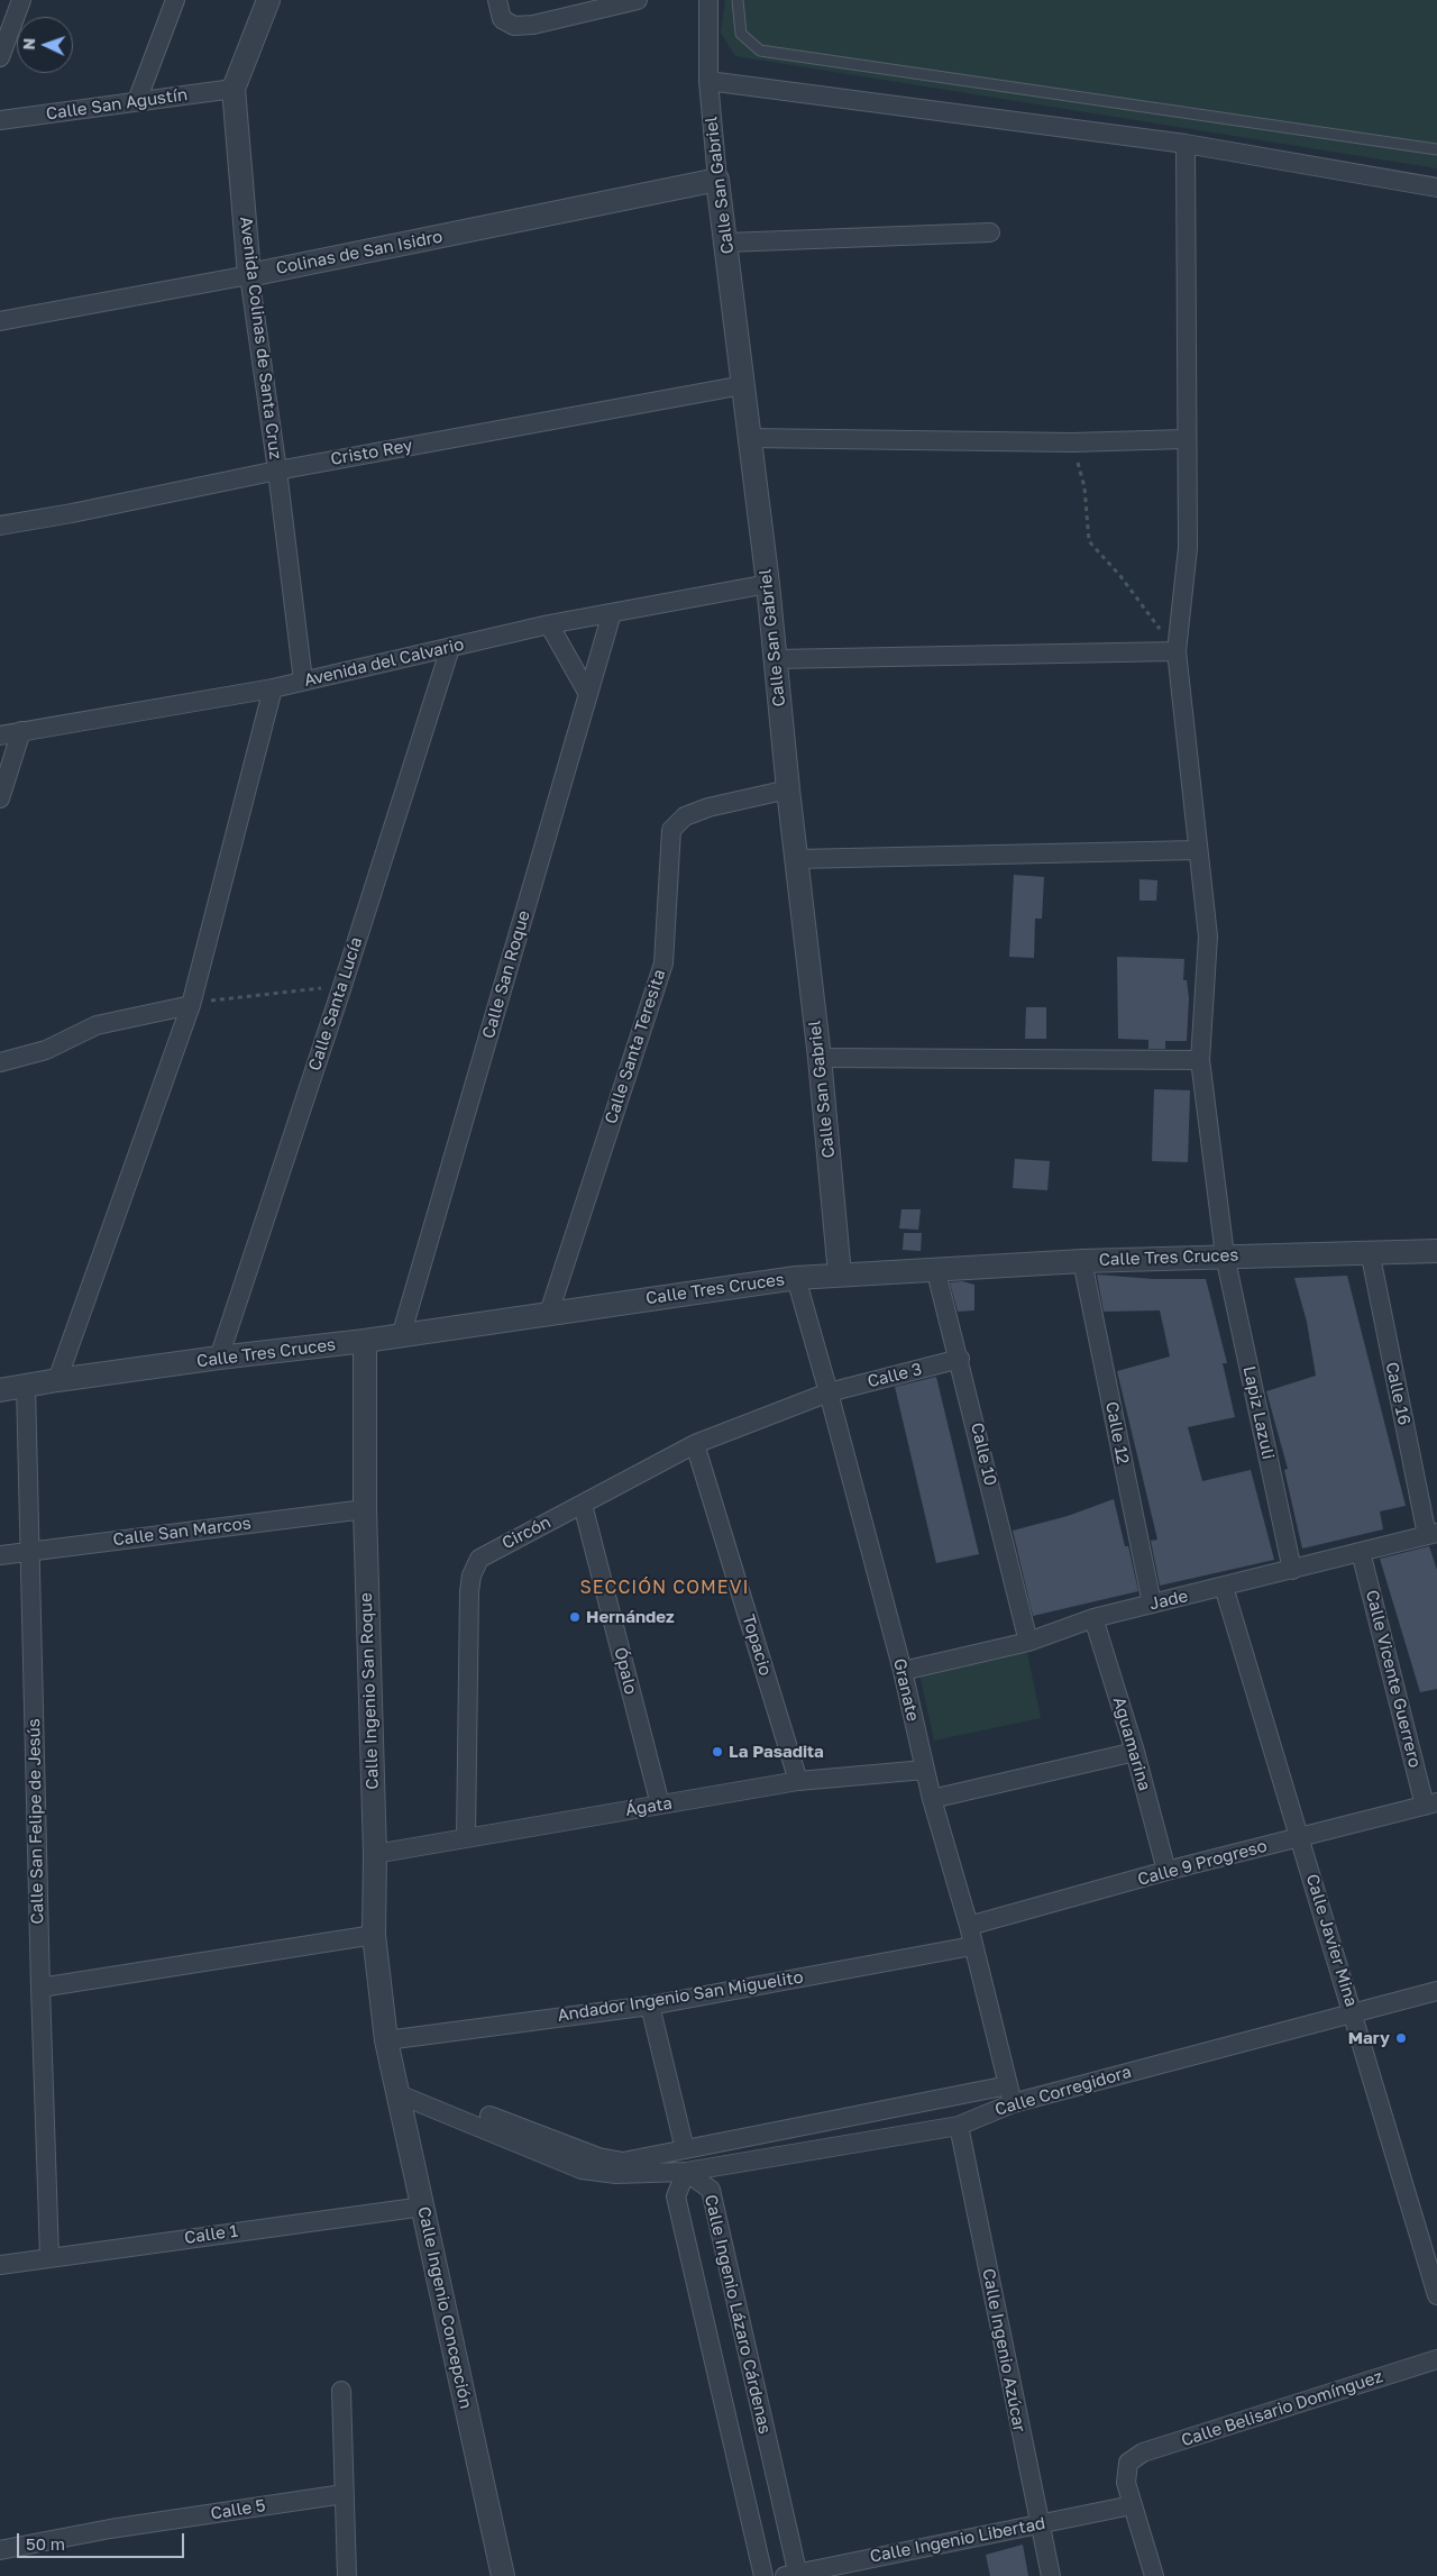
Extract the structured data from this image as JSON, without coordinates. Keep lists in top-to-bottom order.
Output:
{
  "streets": {
    "street": [
      "Calle San Agustín",
      "Calle San Gabriel",
      "Colinas de San Isidro",
      "Avenida Colinas de Santa Cruz",
      "Cristo Rey",
      "Avenida del Calvario",
      "Calle San Roque",
      "Calle Santa Lucía",
      "Calle Santa Teresita",
      "Calle Tres Cruces",
      "Calle 3",
      "Calle 16",
      "Lapiz Lazuli",
      "Calle 12",
      "Calle 10",
      "Calle San Marcos",
      "Circón",
      "Jade",
      "Topacio",
      "Ópalo",
      "Calle Vicente Guerrero",
      "Granate",
      "Calle Ingenio San Roque",
      "Aguamarina",
      "Ágata",
      "Calle San Felipe de Jesús",
      "Calle 9 Progreso",
      "Calle Javier Mina",
      "Andador Ingenio San Miguelito",
      "Calle Corregidora",
      "Calle 1",
      "Calle Ingenio Concepción",
      "Calle Ingenio Lázaro Cárdenas",
      "Calle Ingenio Azúcar",
      "Calle Belisario Domínguez",
      "Calle 5",
      "Calle Ingenio Libertad"
    ]
  },
  "crossings": [
    ["Calle San Agustín", "Avenida Colinas de Santa Cruz"],
    ["Calle San Gabriel", "Colinas de San Isidro"],
    ["Calle San Gabriel", "Cristo Rey"],
    ["Calle San Gabriel", "Avenida del Calvario"],
    ["Calle San Gabriel", "Calle Santa Teresita"],
    ["Calle San Gabriel", "Calle Tres Cruces"],
    ["Colinas de San Isidro", "Avenida Colinas de Santa Cruz"],
    ["Avenida Colinas de Santa Cruz", "Cristo Rey"],
    ["Avenida Colinas de Santa Cruz", "Avenida del Calvario"],
    ["Avenida del Calvario", "Calle San Roque"],
    ["Avenida del Calvario", "Calle Santa Lucía"],
    ["Calle San Roque", "Calle Tres Cruces"],
    ["Calle Santa Lucía", "Calle Tres Cruces"],
    ["Calle Santa Teresita", "Calle Tres Cruces"],
    ["Calle Tres Cruces", "Calle 16"],
    ["Calle Tres Cruces", "Lapiz Lazuli"],
    ["Calle Tres Cruces", "Calle 12"],
    ["Calle Tres Cruces", "Calle 10"],
    ["Calle Tres Cruces", "Granate"],
    ["Calle Tres Cruces", "Calle Ingenio San Roque"],
    ["Calle Tres Cruces", "Calle San Felipe de Jesús"],
    ["Calle 3", "Calle 10"],
    ["Calle 3", "Circón"],
    ["Calle 3", "Granate"],
    ["Calle 16", "Jade"],
    ["Lapiz Lazuli", "Jade"],
    ["Calle 12", "Jade"],
    ["Calle 10", "Jade"],
    ["Calle San Marcos", "Calle Ingenio San Roque"],
    ["Calle San Marcos", "Calle San Felipe de Jesús"],
    ["Circón", "Topacio"],
    ["Circón", "Ópalo"],
    ["Circón", "Granate"],
    ["Circón", "Ágata"],
    ["Jade", "Calle Vicente Guerrero"],
    ["Jade", "Granate"],
    ["Jade", "Aguamarina"],
    ["Jade", "Calle Javier Mina"],
    ["Topacio", "Ágata"],
    ["Ópalo", "Ágata"],
    ["Calle Vicente Guerrero", "Calle 9 Progreso"],
    ["Granate", "Ágata"],
    ["Granate", "Calle 9 Progreso"],
    ["Granate", "Andador Ingenio San Miguelito"],
    ["Granate", "Calle Corregidora"],
    ["Calle Ingenio San Roque", "Ágata"],
    ["Calle Ingenio San Roque", "Andador Ingenio San Miguelito"],
    ["Calle Ingenio San Roque", "Calle Ingenio Concepción"],
    ["Aguamarina", "Calle 9 Progreso"],
    ["Calle San Felipe de Jesús", "Calle 1"],
    ["Calle 9 Progreso", "Calle Javier Mina"],
    ["Calle Javier Mina", "Calle Corregidora"],
    ["Andador Ingenio San Miguelito", "Calle Ingenio Concepción"],
    ["Calle Corregidora", "Calle Ingenio Concepción"],
    ["Calle Corregidora", "Calle Ingenio Lázaro Cárdenas"],
    ["Calle Corregidora", "Calle Ingenio Azúcar"],
    ["Calle 1", "Calle Ingenio Concepción"],
    ["Calle Ingenio Lázaro Cárdenas", "Calle Ingenio Libertad"],
    ["Calle Ingenio Azúcar", "Calle Ingenio Libertad"],
    ["Calle Belisario Domínguez", "Calle Ingenio Libertad"]
  ],
  "districts": ["SECCIÓN COMEVI"],
  "places": ["Hernández", "La Pasadita", "Mary"],
  "scale_bar": "50 m",
  "north": "left"
}
